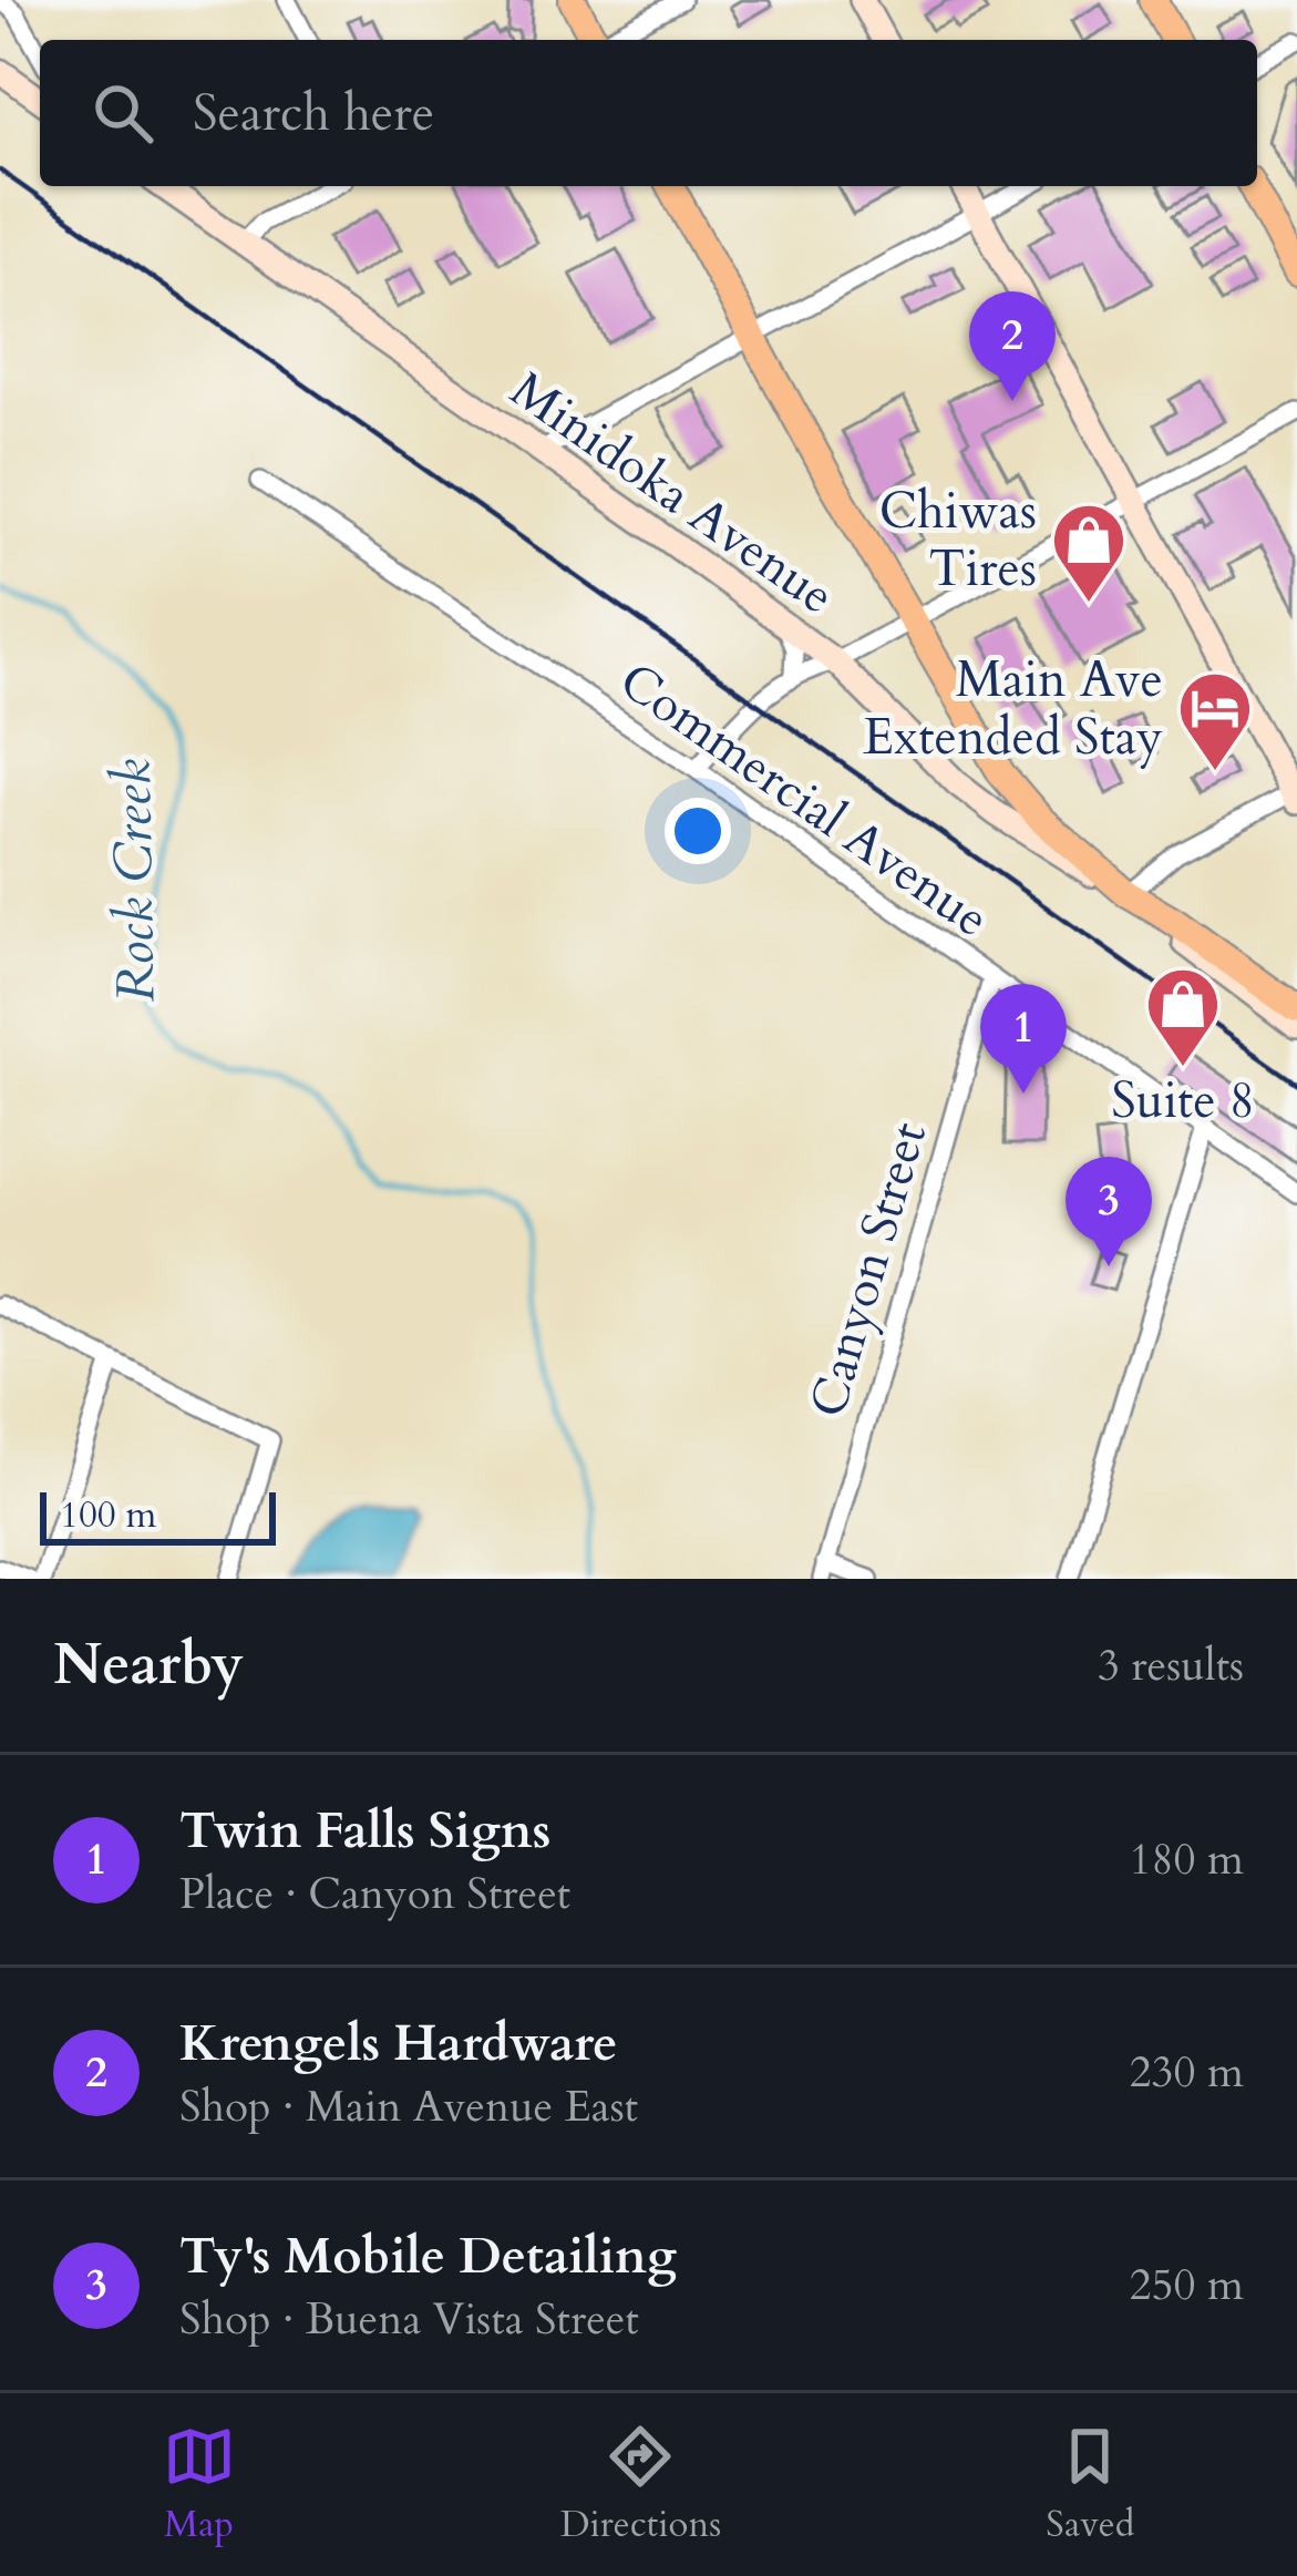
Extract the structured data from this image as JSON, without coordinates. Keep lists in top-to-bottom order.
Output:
{
  "streets": {
    "street": ["Minidoka Avenue", "Commercial Avenue", "Canyon Street"]
  },
  "crossings": [
    ["Commercial Avenue", "Canyon Street"]
  ],
  "water": ["Rock Creek"],
  "places": {
    "shop": ["Chiwas Tires", "Suite 8"],
    "hotel": ["Main Ave Extended Stay"]
  },
  "scale_bar": "100 m",
  "page": {
    "search": "Search here",
    "pins": ["2", "1", "3"],
    "scale": "100 m",
    "heading": ["Nearby", "3 results"],
    "list": [
      {
        "mark": "1",
        "name": "Twin Falls Signs",
        "note": "Place · Canyon Street",
        "value": "180 m"
      },
      {
        "mark": "2",
        "name": "Krengels Hardware",
        "note": "Shop · Main Avenue East",
        "value": "230 m"
      },
      {
        "mark": "3",
        "name": "Ty's Mobile Detailing",
        "note": "Shop · Buena Vista Street",
        "value": "250 m"
      }
    ],
    "nav": ["Map", "Directions", "Saved"]
  }
}
